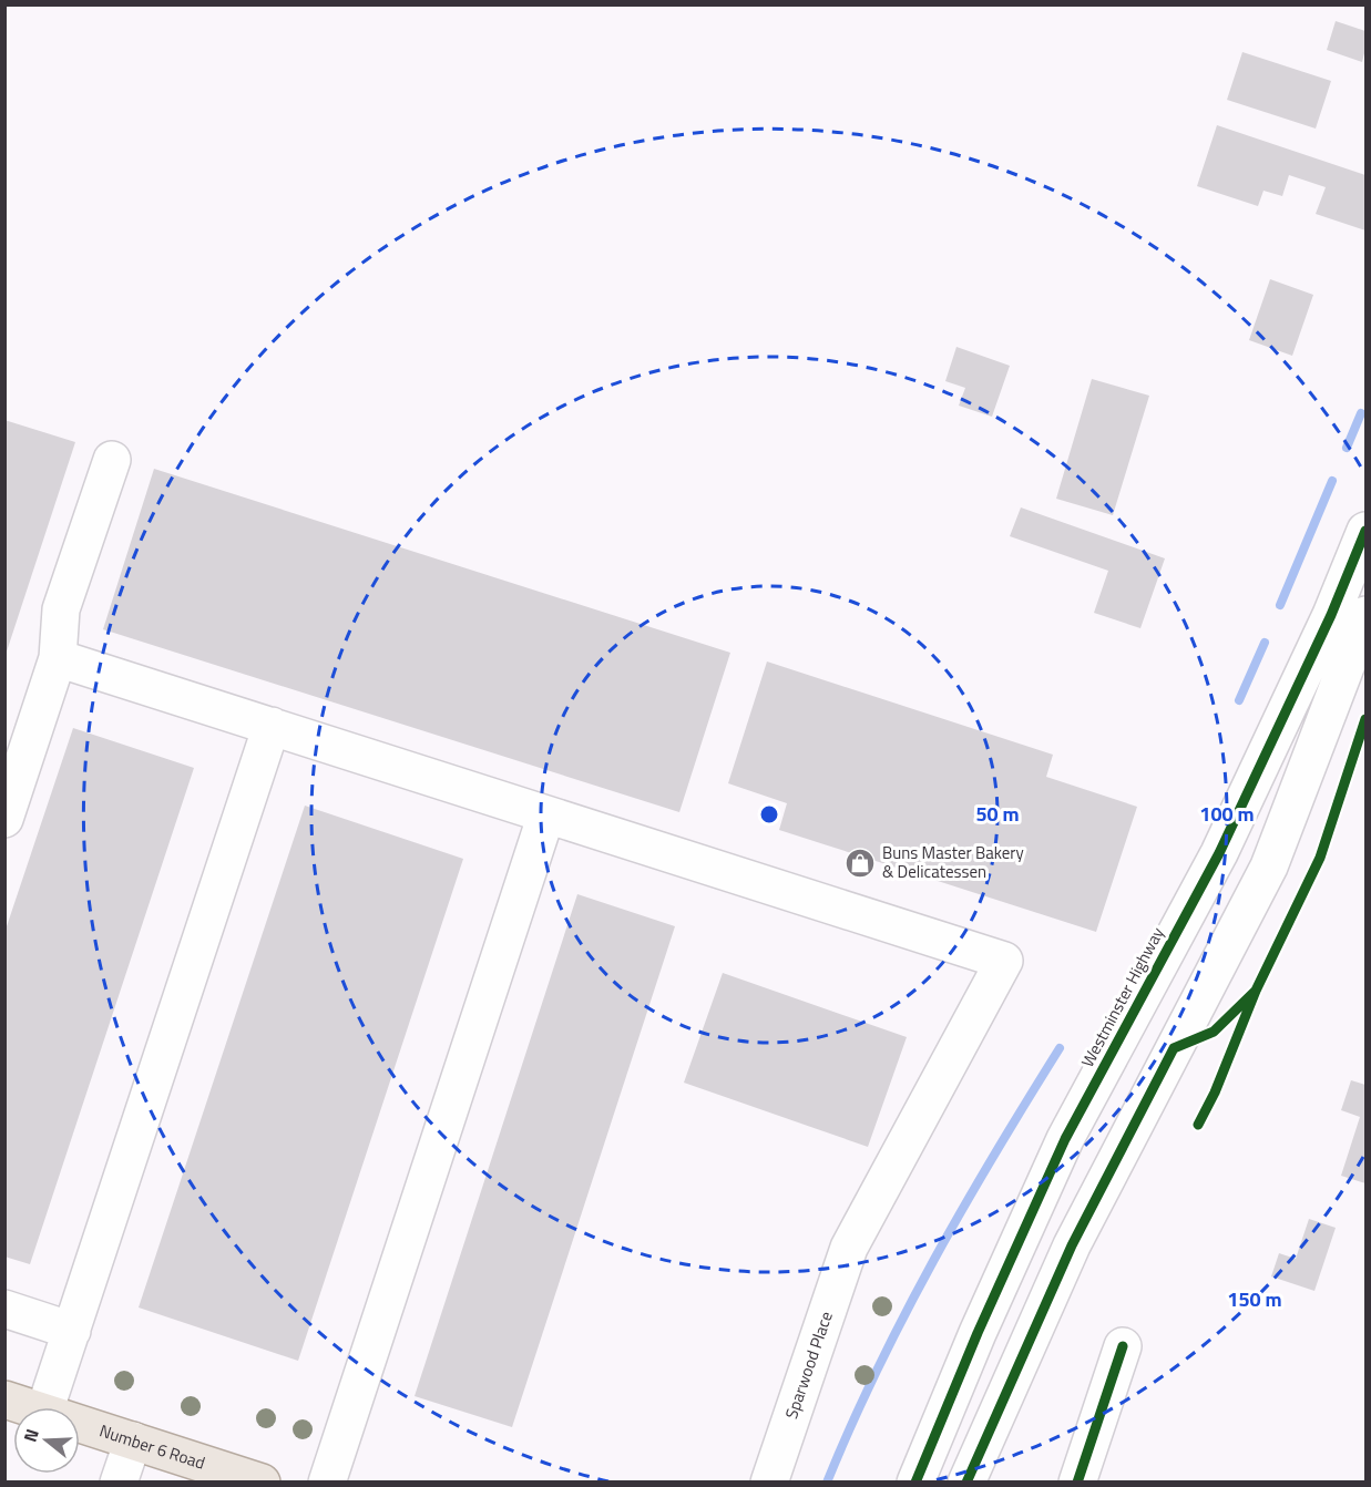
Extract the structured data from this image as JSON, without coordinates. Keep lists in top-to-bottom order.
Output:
{
  "streets": {
    "main road": ["Number 6 Road"],
    "street": ["Westminster Highway", "Sparwood Place"]
  },
  "places": {
    "shop": ["Buns Master Bakery & Delicatessen"]
  },
  "north": "left",
  "rings": ["50 m", "100 m", "150 m"]
}
